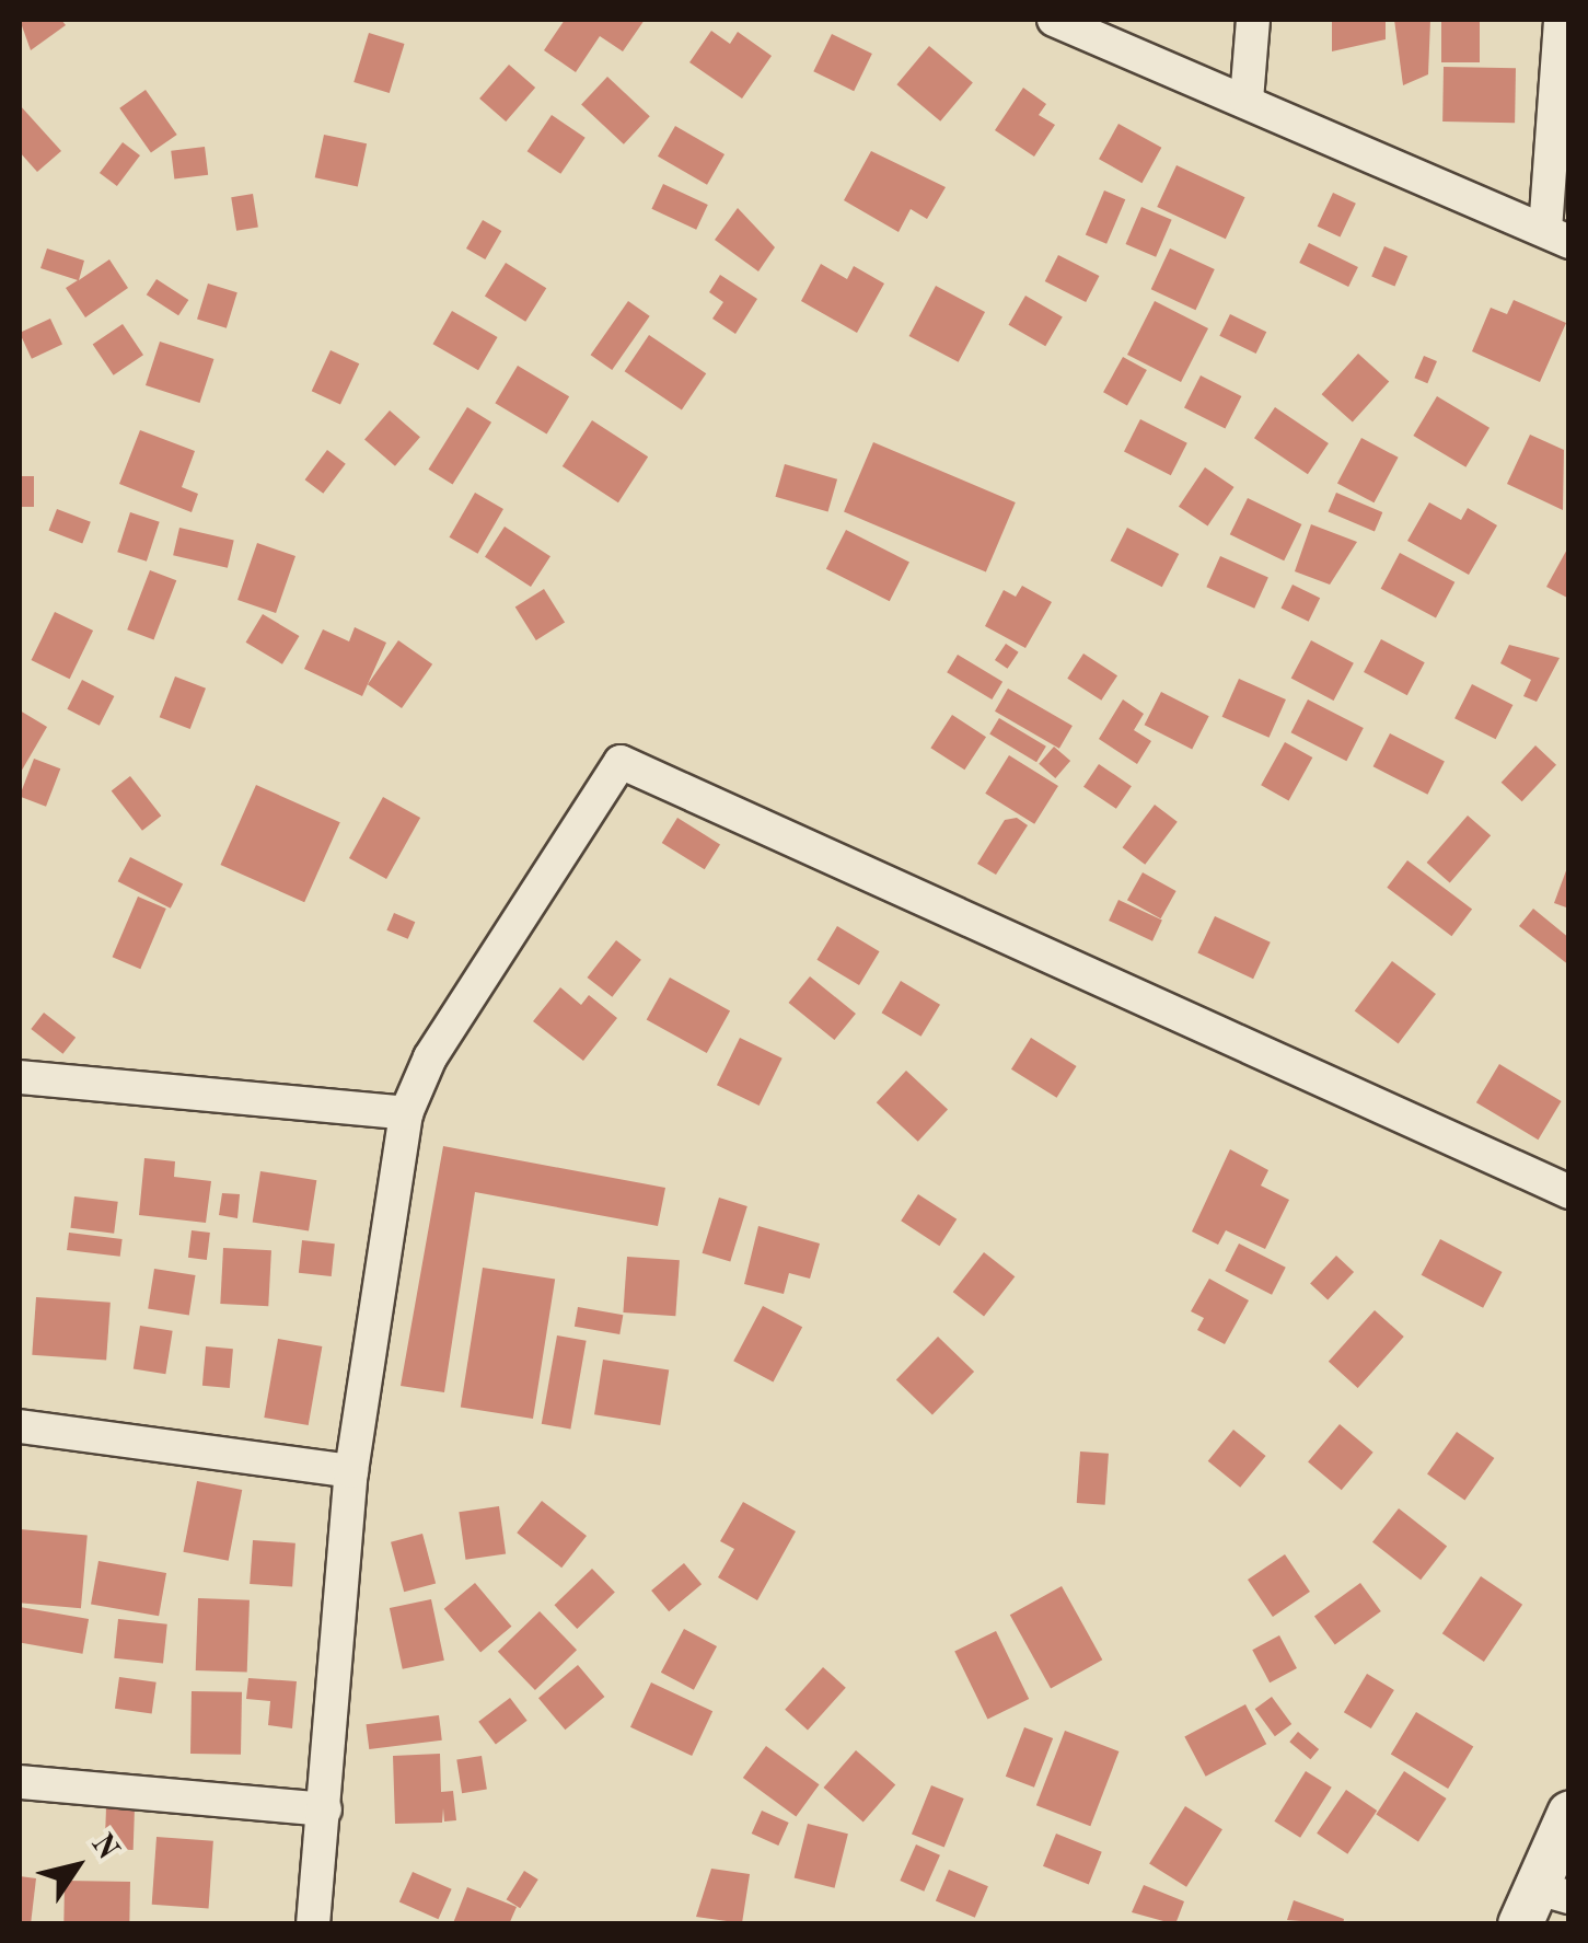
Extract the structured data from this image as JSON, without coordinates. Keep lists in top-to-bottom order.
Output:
{
  "north": "top right"
}
